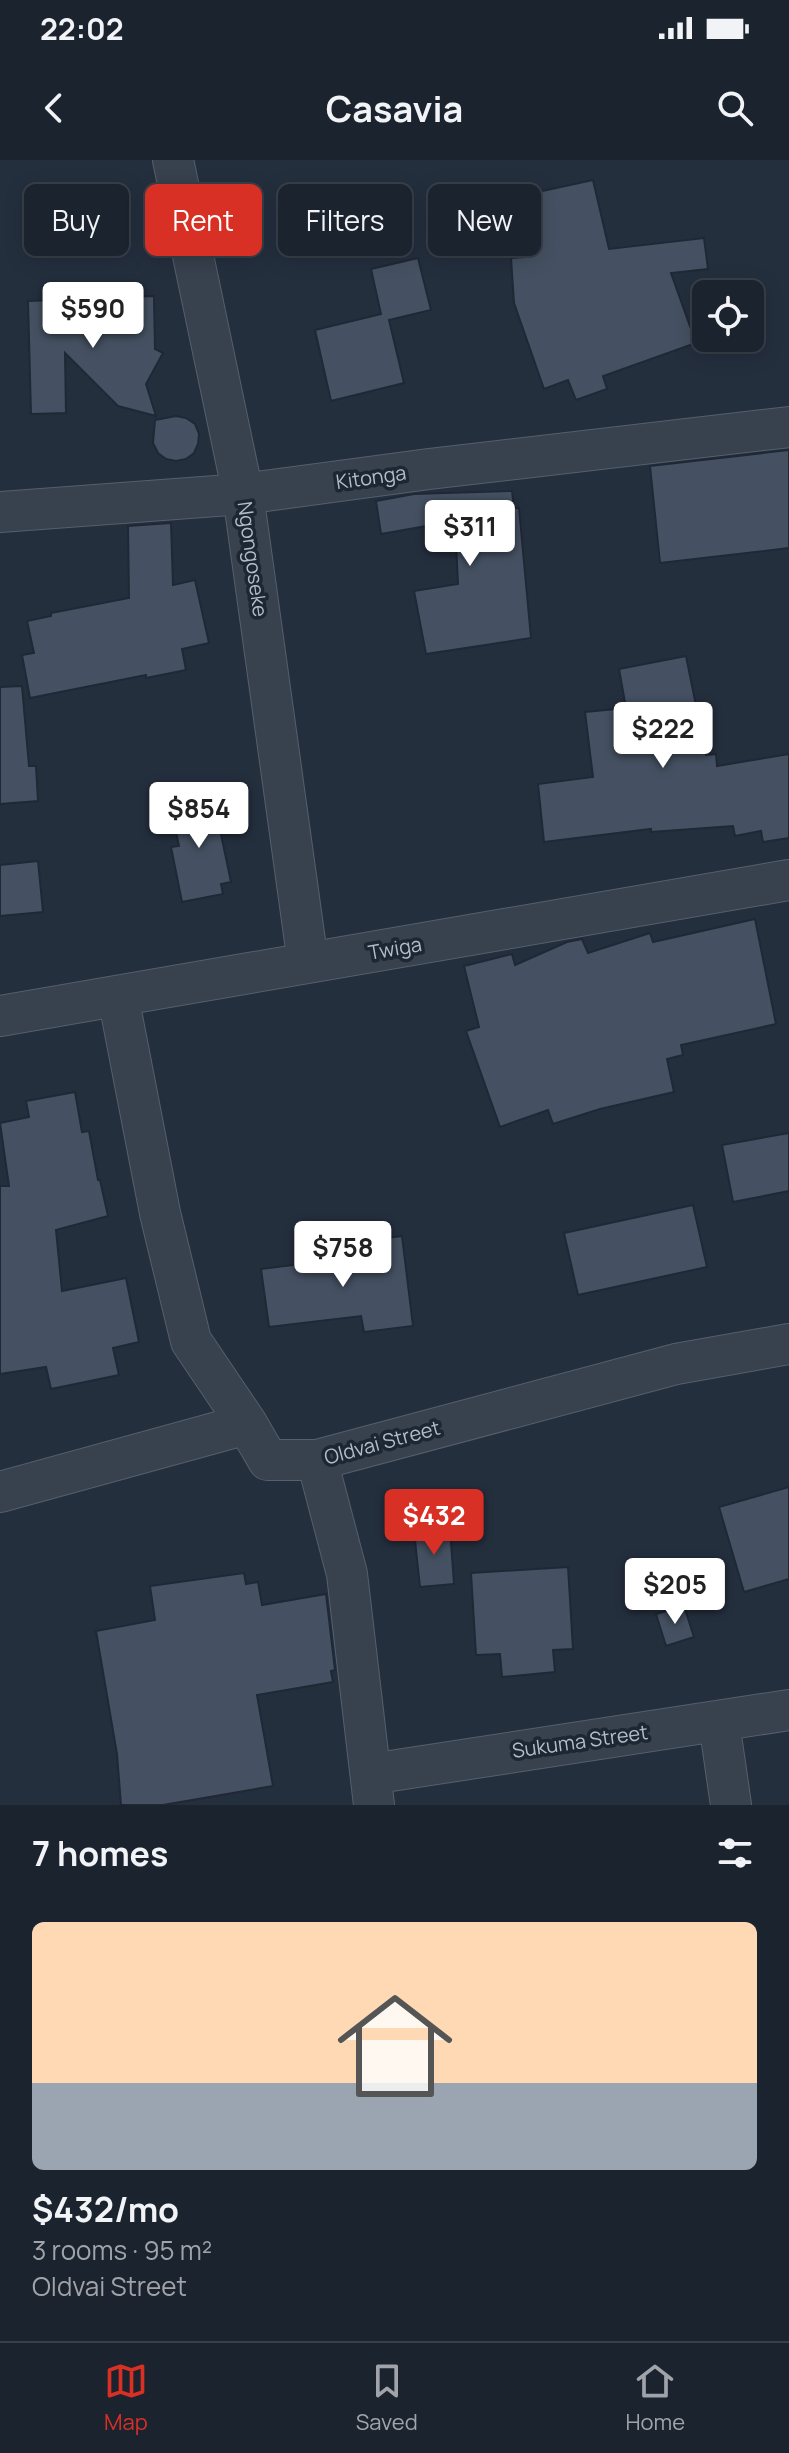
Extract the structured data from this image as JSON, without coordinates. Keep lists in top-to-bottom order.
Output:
{
  "streets": {
    "street": [
      "Kitonga",
      "Ngongoseke",
      "Twiga",
      "Oldvai Street",
      "Sukuma Street"
    ]
  },
  "crossings": [
    ["Kitonga", "Ngongoseke"],
    ["Ngongoseke", "Twiga"],
    ["Twiga", "Oldvai Street"]
  ],
  "page": {
    "status": "22:02",
    "header": "Casavia",
    "chip": [
      "Buy",
      "Rent",
      "Filters",
      "New"
    ],
    "price": [
      "$590",
      "$311",
      "$222",
      "$854",
      "$758",
      "$432",
      "$205"
    ],
    "heading": "7 homes",
    "list": [
      {
        "name": "$432/mo",
        "note": "3 rooms · 95 m² · Oldvai Street"
      }
    ],
    "tabs": ["Map", "Saved", "Home"]
  }
}
